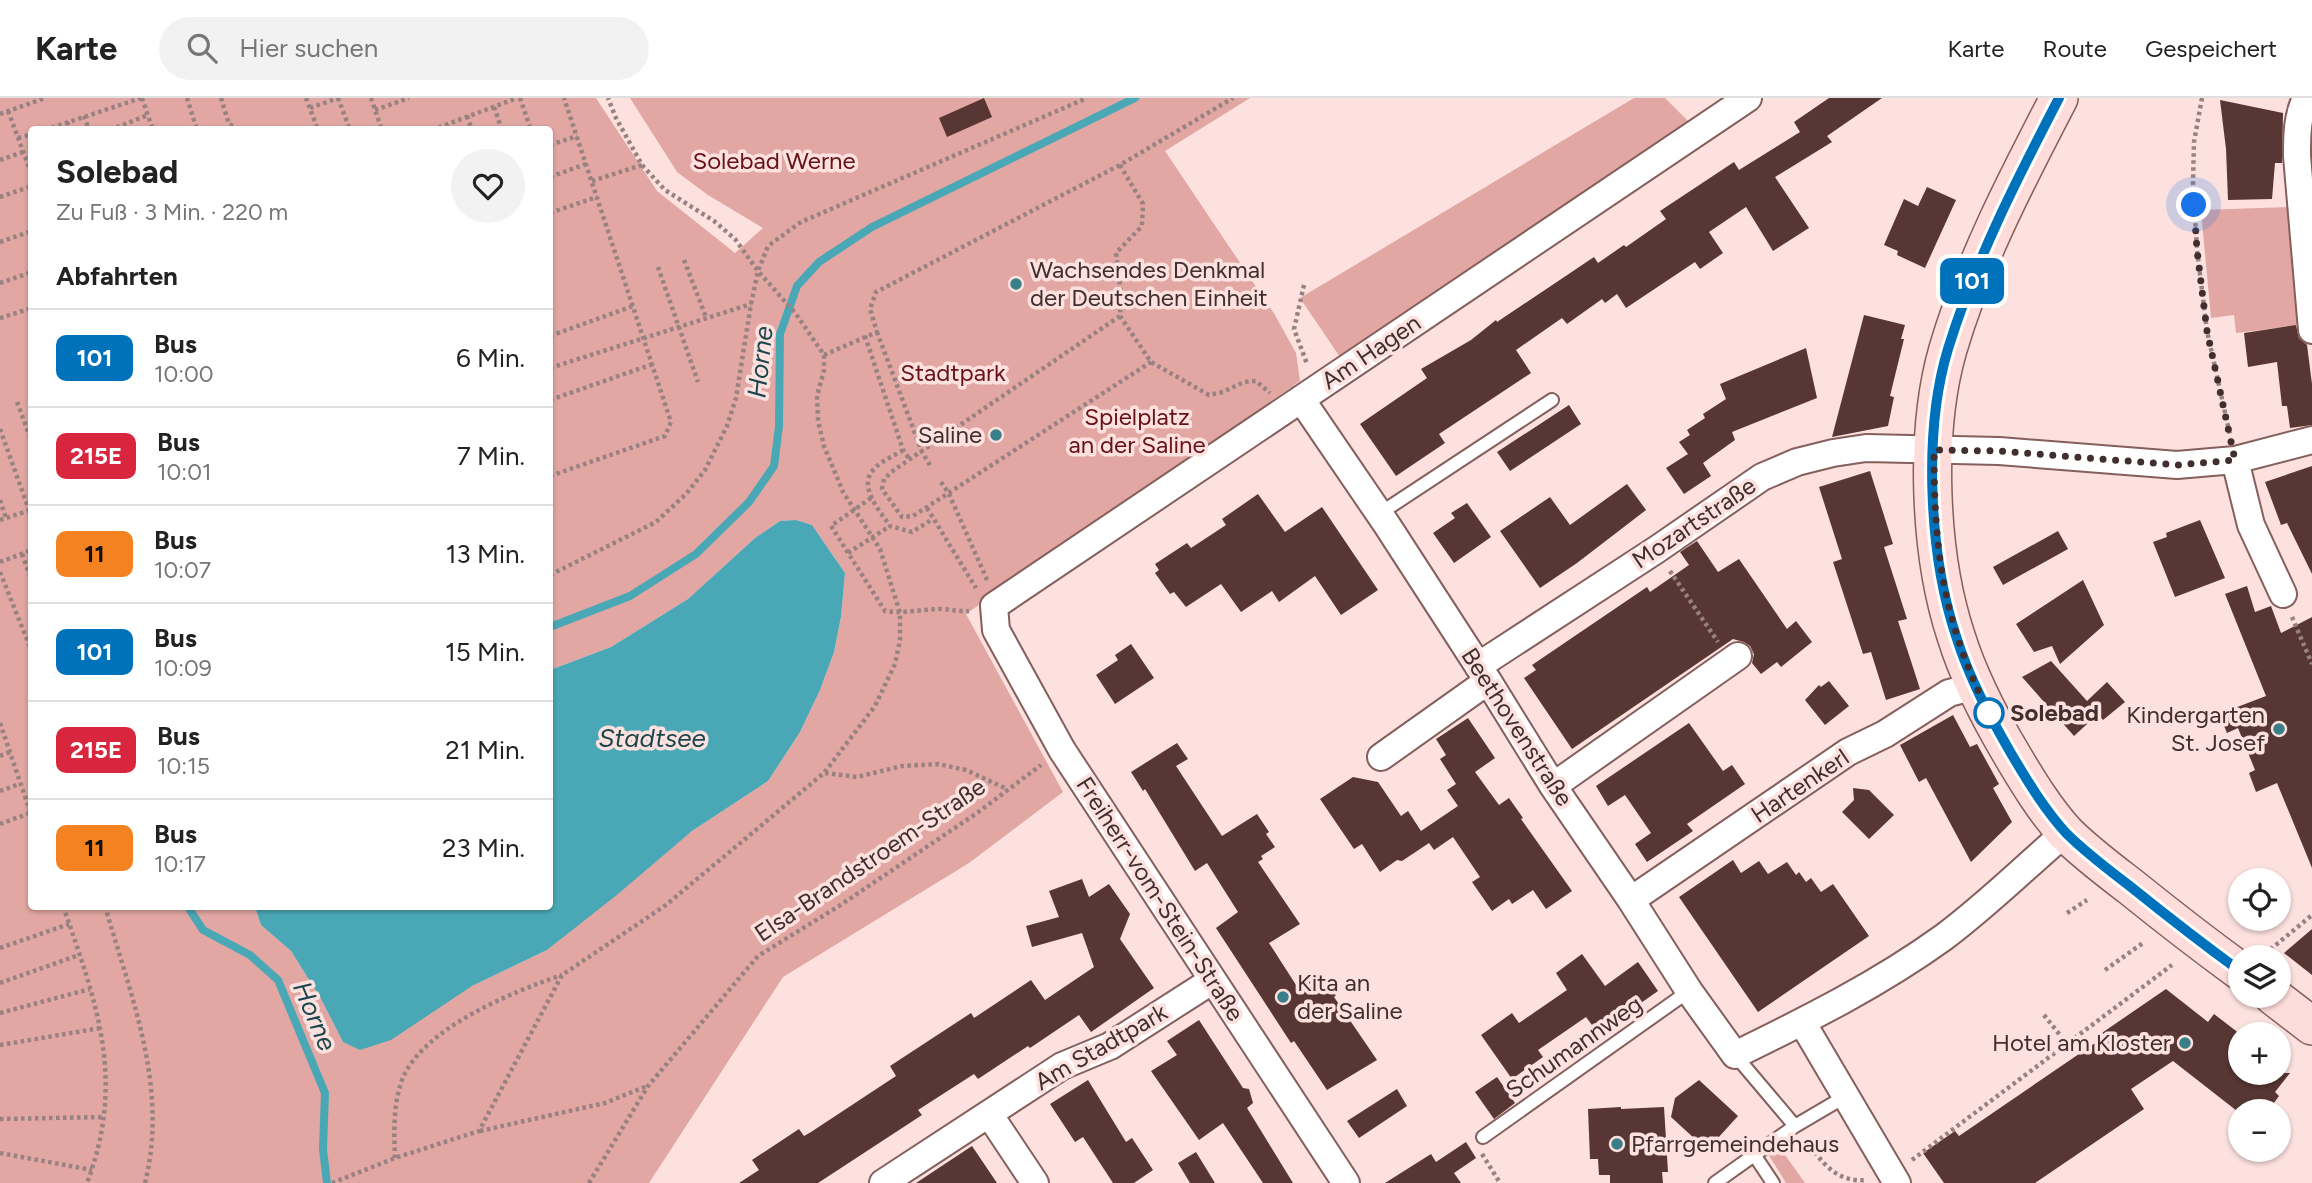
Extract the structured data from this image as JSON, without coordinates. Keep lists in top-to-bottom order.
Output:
{
  "streets": {
    "street": [
      "Am Hagen",
      "Mozartstraße",
      "Beethovenstraße",
      "Hartenkerl",
      "Freiherr-vom-Stein-Straße",
      "Am Stadtpark"
    ],
    "lane": ["Schumannweg"],
    "path": ["Elsa-Brandstroem-Straße"]
  },
  "crossings": [
    ["Am Hagen", "Beethovenstraße"],
    ["Am Hagen", "Freiherr-vom-Stein-Straße"],
    ["Mozartstraße", "Beethovenstraße"],
    ["Beethovenstraße", "Hartenkerl"],
    ["Beethovenstraße", "Schumannweg"],
    ["Elsa-Brandstroem-Straße", "Freiherr-vom-Stein-Straße"],
    ["Freiherr-vom-Stein-Straße", "Am Stadtpark"]
  ],
  "water": ["Horne", "Stadtsee"],
  "parks": ["Solebad Werne", "Stadtpark", "Spielplatz an der Saline"],
  "places": [
    "Wachsendes Denkmal der Deutschen Einheit",
    "Saline",
    "Solebad",
    "Kindergarten St. Josef",
    "Kita an der Saline",
    "Hotel am Kloster",
    "Pfarrgemeindehaus"
  ],
  "lines": ["bus line 101"],
  "page": {
    "header": "Karte",
    "search": "Hier suchen",
    "nav": ["Karte", "Route", "Gespeichert"],
    "on_map": "101",
    "heading": [
      ["Solebad", "Zu Fuß · 3 Min. · 220 m"],
      "Abfahrten"
    ],
    "list": [
      {
        "mark": "101",
        "name": "Bus",
        "note": "10:00",
        "value": "6 Min."
      },
      {
        "mark": "215E",
        "name": "Bus",
        "note": "10:01",
        "value": "7 Min."
      },
      {
        "mark": "11",
        "name": "Bus",
        "note": "10:07",
        "value": "13 Min."
      },
      {
        "mark": "101",
        "name": "Bus",
        "note": "10:09",
        "value": "15 Min."
      },
      {
        "mark": "215E",
        "name": "Bus",
        "note": "10:15",
        "value": "21 Min."
      },
      {
        "mark": "11",
        "name": "Bus",
        "note": "10:17",
        "value": "23 Min."
      }
    ],
    "map_buttons": ["+", "−"]
  }
}
